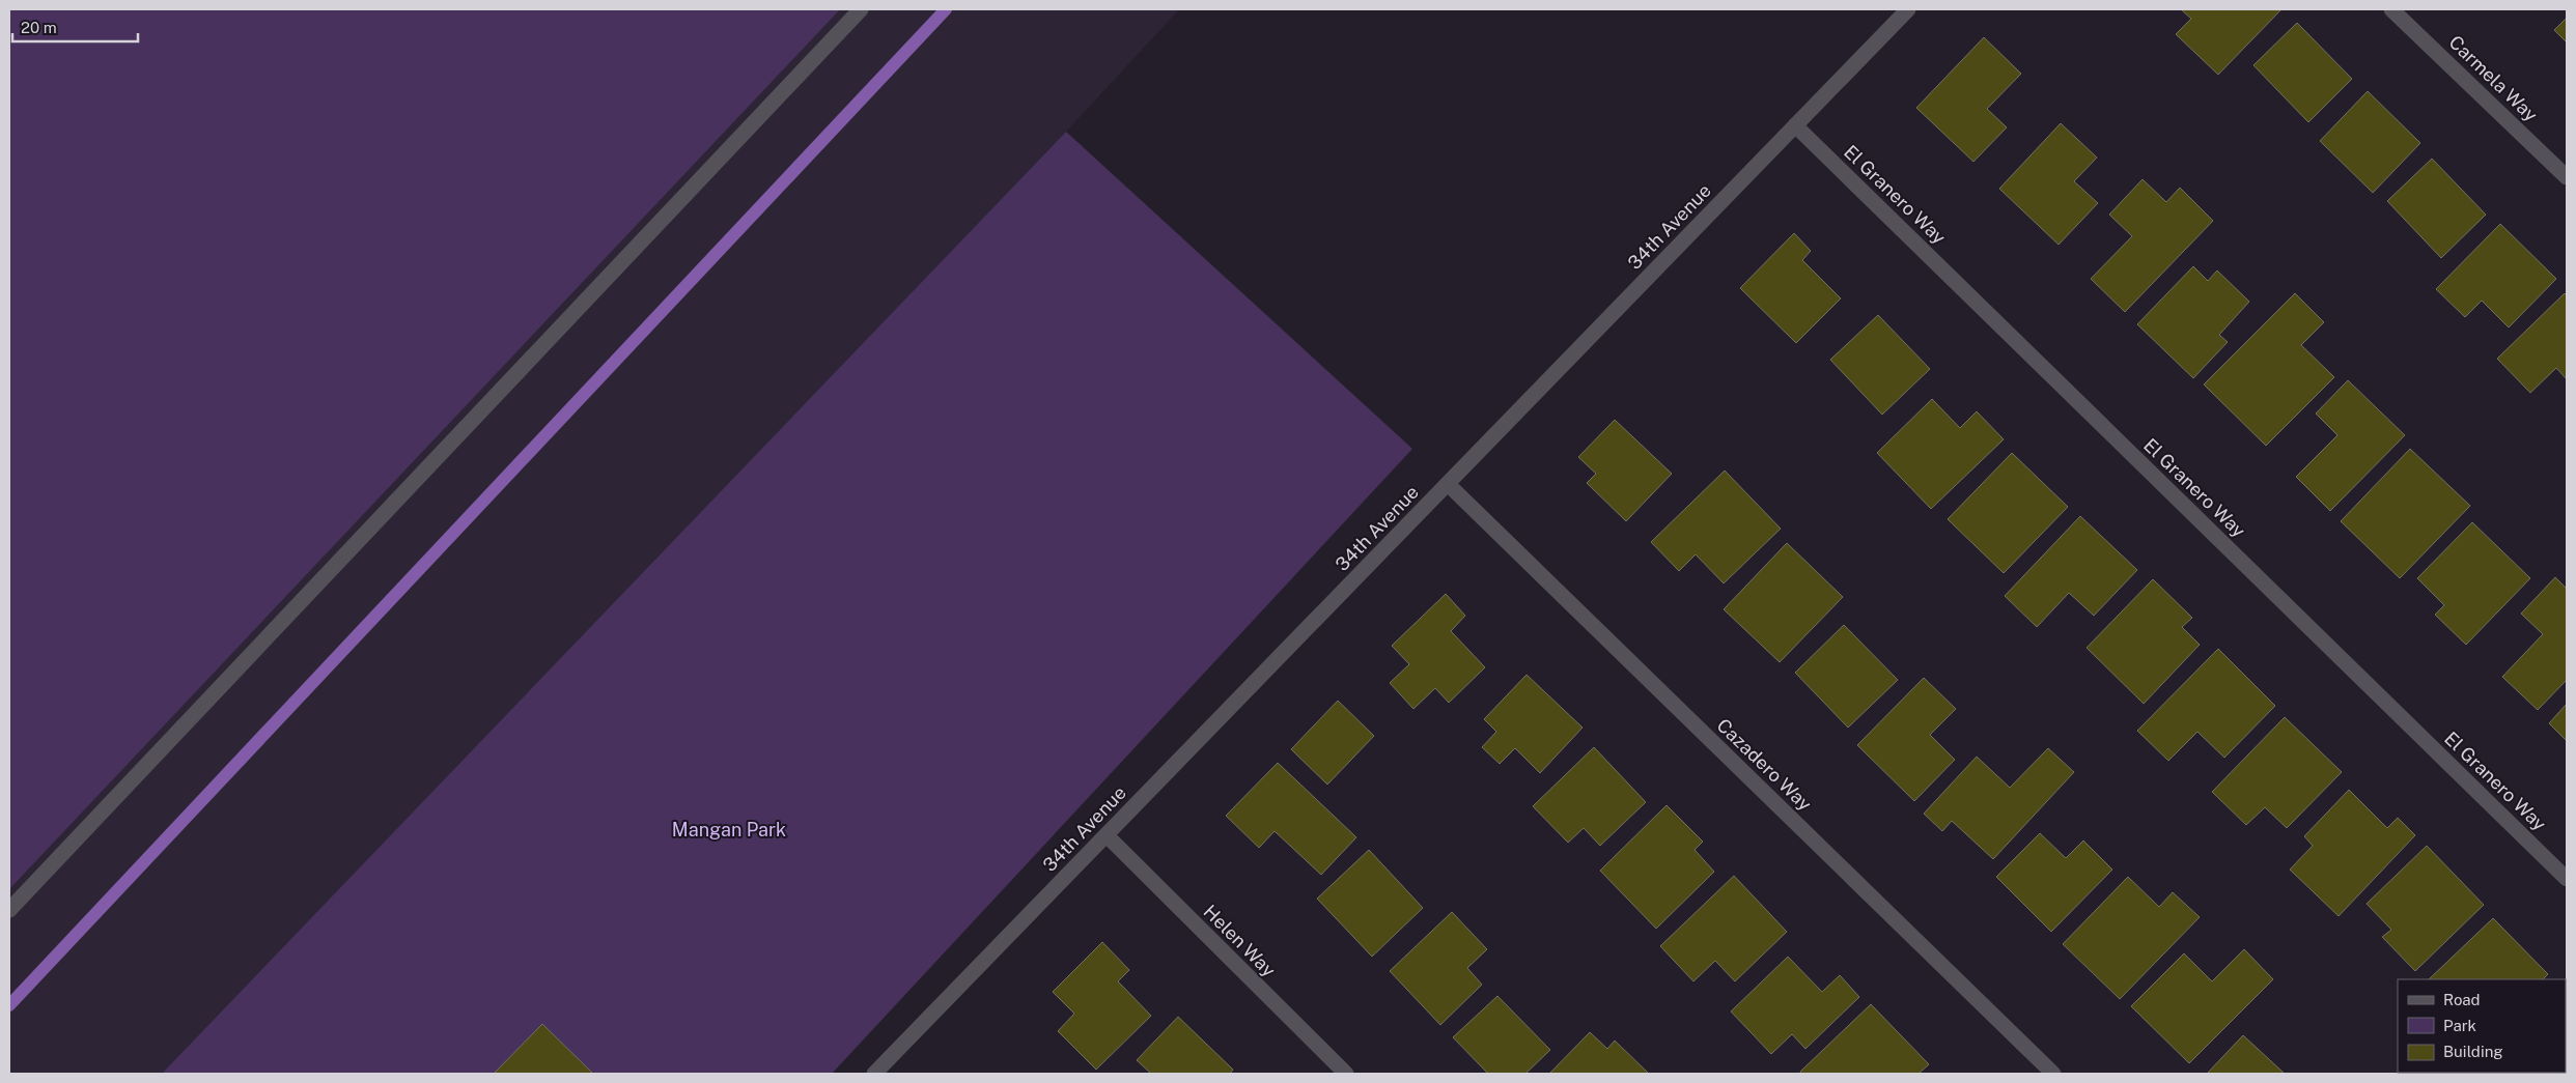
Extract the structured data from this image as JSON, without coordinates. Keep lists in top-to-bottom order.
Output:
{
  "streets": {
    "street": [
      "Carmela Way",
      "El Granero Way",
      "34th Avenue",
      "Cazadero Way",
      "Helen Way"
    ]
  },
  "crossings": [
    ["El Granero Way", "34th Avenue"],
    ["34th Avenue", "Cazadero Way"],
    ["34th Avenue", "Helen Way"]
  ],
  "parks": ["Mangan Park"],
  "legend": ["Road", "Park", "Building"],
  "scale_bar": "20 m"
}
